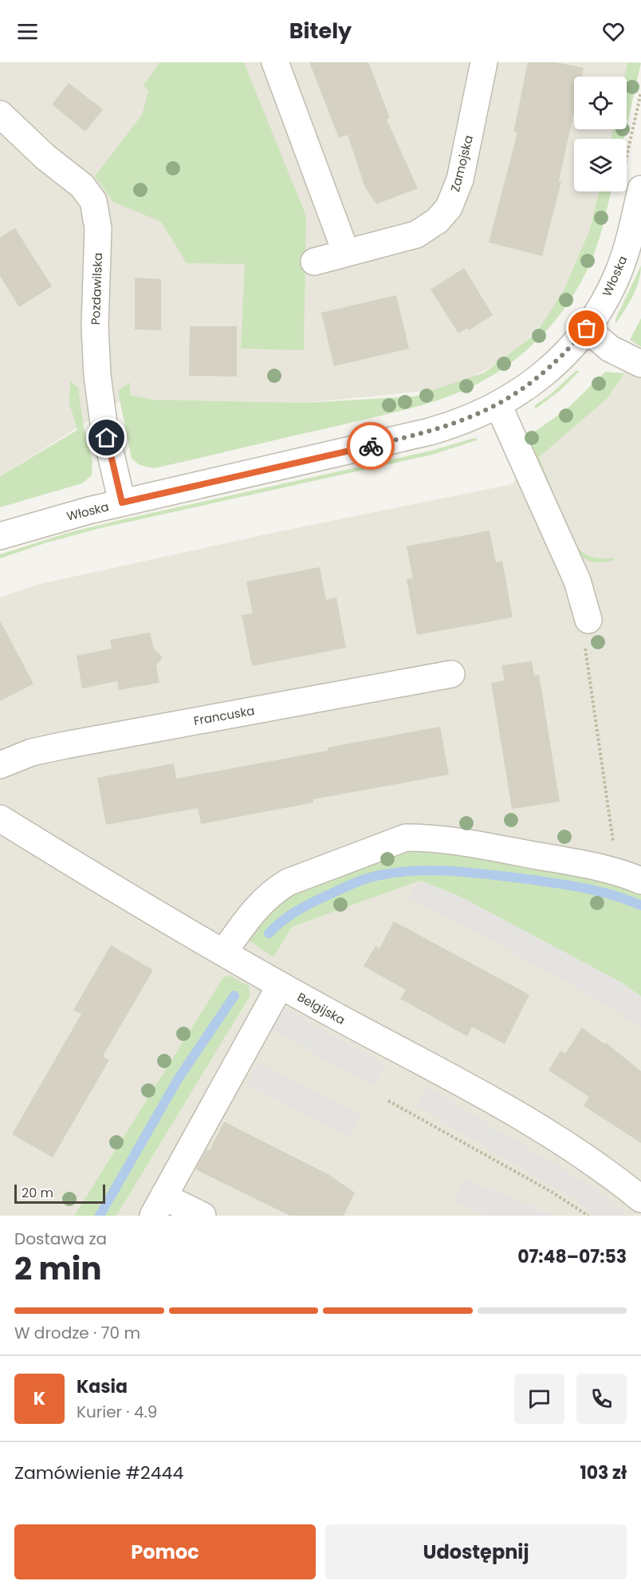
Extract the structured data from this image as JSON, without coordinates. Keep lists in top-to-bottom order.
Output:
{
  "streets": {
    "street": [
      "Zamojska",
      "Włoska",
      "Pozdawilska",
      "Francuska",
      "Belgijska"
    ]
  },
  "crossings": [
    ["Włoska", "Pozdawilska"]
  ],
  "scale_bar": "20 m",
  "page": {
    "header": "Bitely",
    "scale": "20 m",
    "heading": ["2 min", "Dostawa za", "07:48–07:53"],
    "panel": [
      "Kasia",
      "Kurier · 4.9",
      "Zamówienie #2444",
      "103 zł"
    ],
    "bar": "W drodze · 70 m",
    "round": "K",
    "buttons": ["Pomoc", "Udostępnij"]
  }
}
